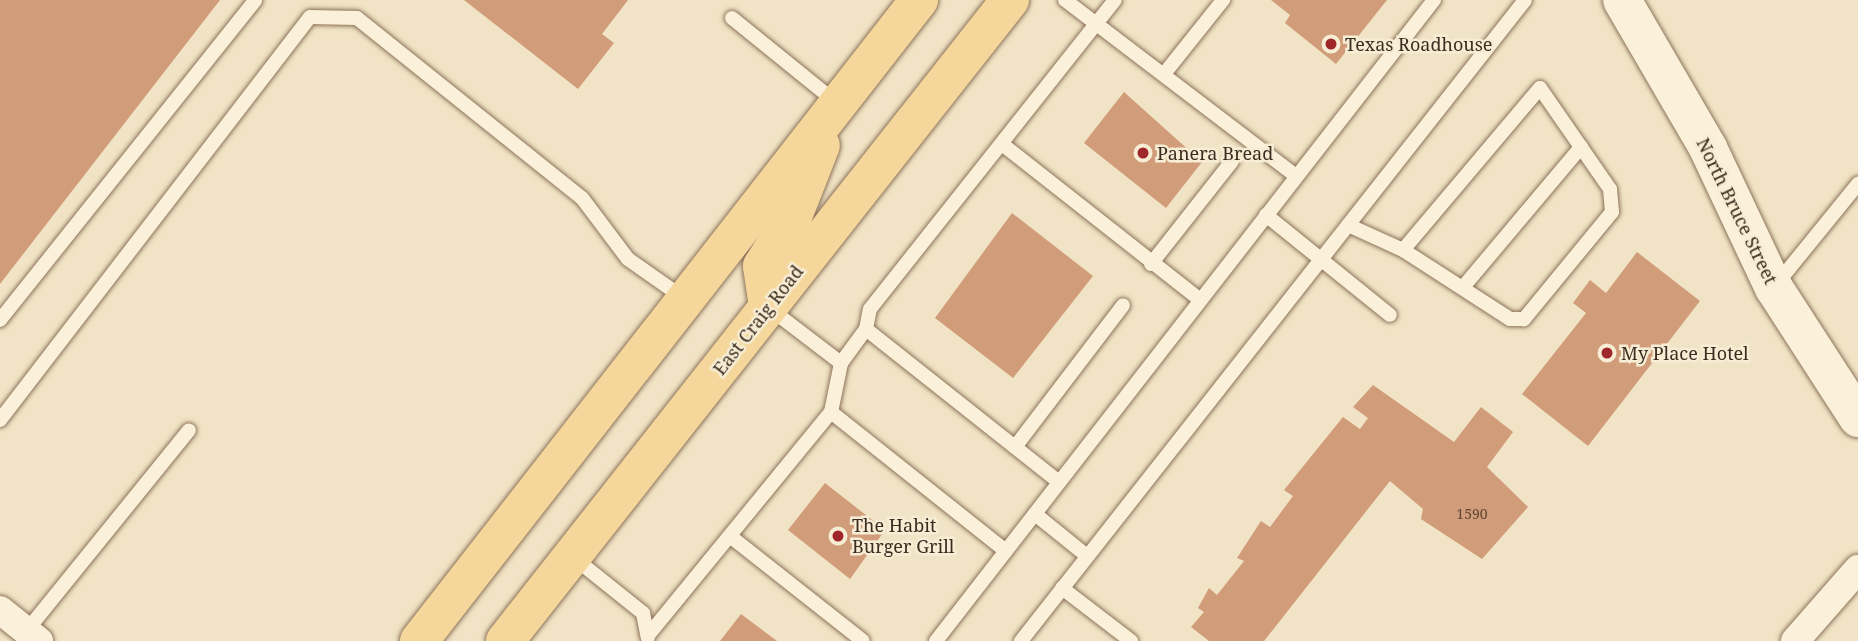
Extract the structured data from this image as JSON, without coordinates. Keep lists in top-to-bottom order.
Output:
{
  "streets": {
    "main road": ["East Craig Road"],
    "street": ["North Bruce Street"]
  },
  "places": [
    "Texas Roadhouse",
    "Panera Bread",
    "My Place Hotel",
    "The Habit Burger Grill"
  ],
  "house_numbers": ["1590"]
}
